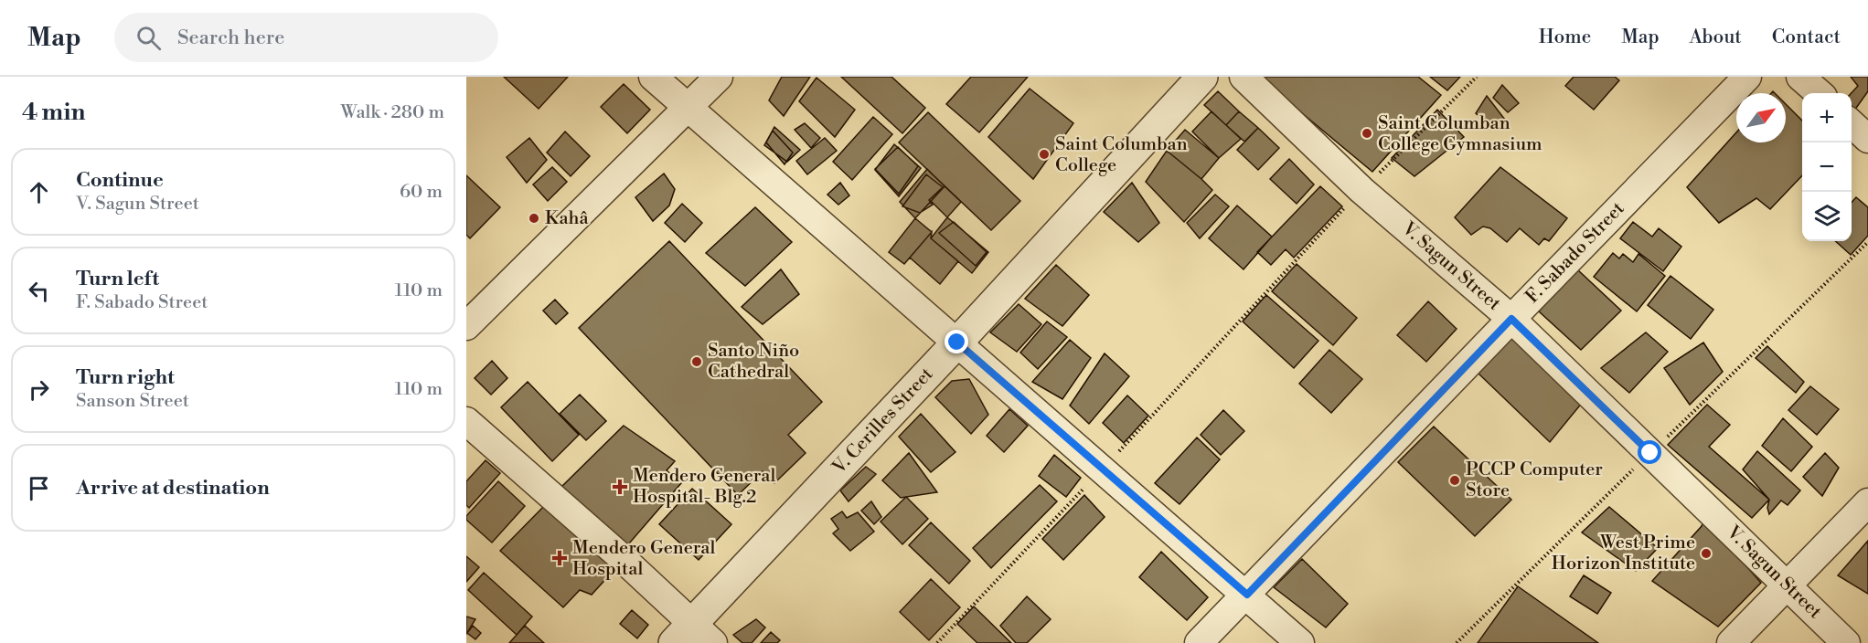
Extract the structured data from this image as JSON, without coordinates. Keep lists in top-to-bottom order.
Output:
{
  "streets": {
    "street": ["F. Sabado Street", "V. Sagun Street", "V. Cerilles Street"]
  },
  "crossings": [
    ["F. Sabado Street", "V. Sagun Street"]
  ],
  "places": {
    "other": [
      "Saint Columban College Gymnasium",
      "Saint Columban College",
      "Kahâ",
      "Santo Niño Cathedral",
      "PCCP Computer Store",
      "West Prime Horizon Institute"
    ],
    "health": ["Mendero General Hospital- Blg.2", "Mendero General Hospital"]
  },
  "north": "top right",
  "page": {
    "header": "Map",
    "search": "Search here",
    "nav": [
      "Home",
      "Map",
      "About",
      "Contact"
    ],
    "heading": ["4 min", "Walk · 280 m"],
    "map_buttons": ["+", "−"],
    "list": [
      ["Continue", "V. Sagun Street", "60 m"],
      ["Turn left", "F. Sabado Street", "110 m"],
      ["Turn right", "Sanson Street", "110 m"],
      "Arrive at destination"
    ]
  }
}
